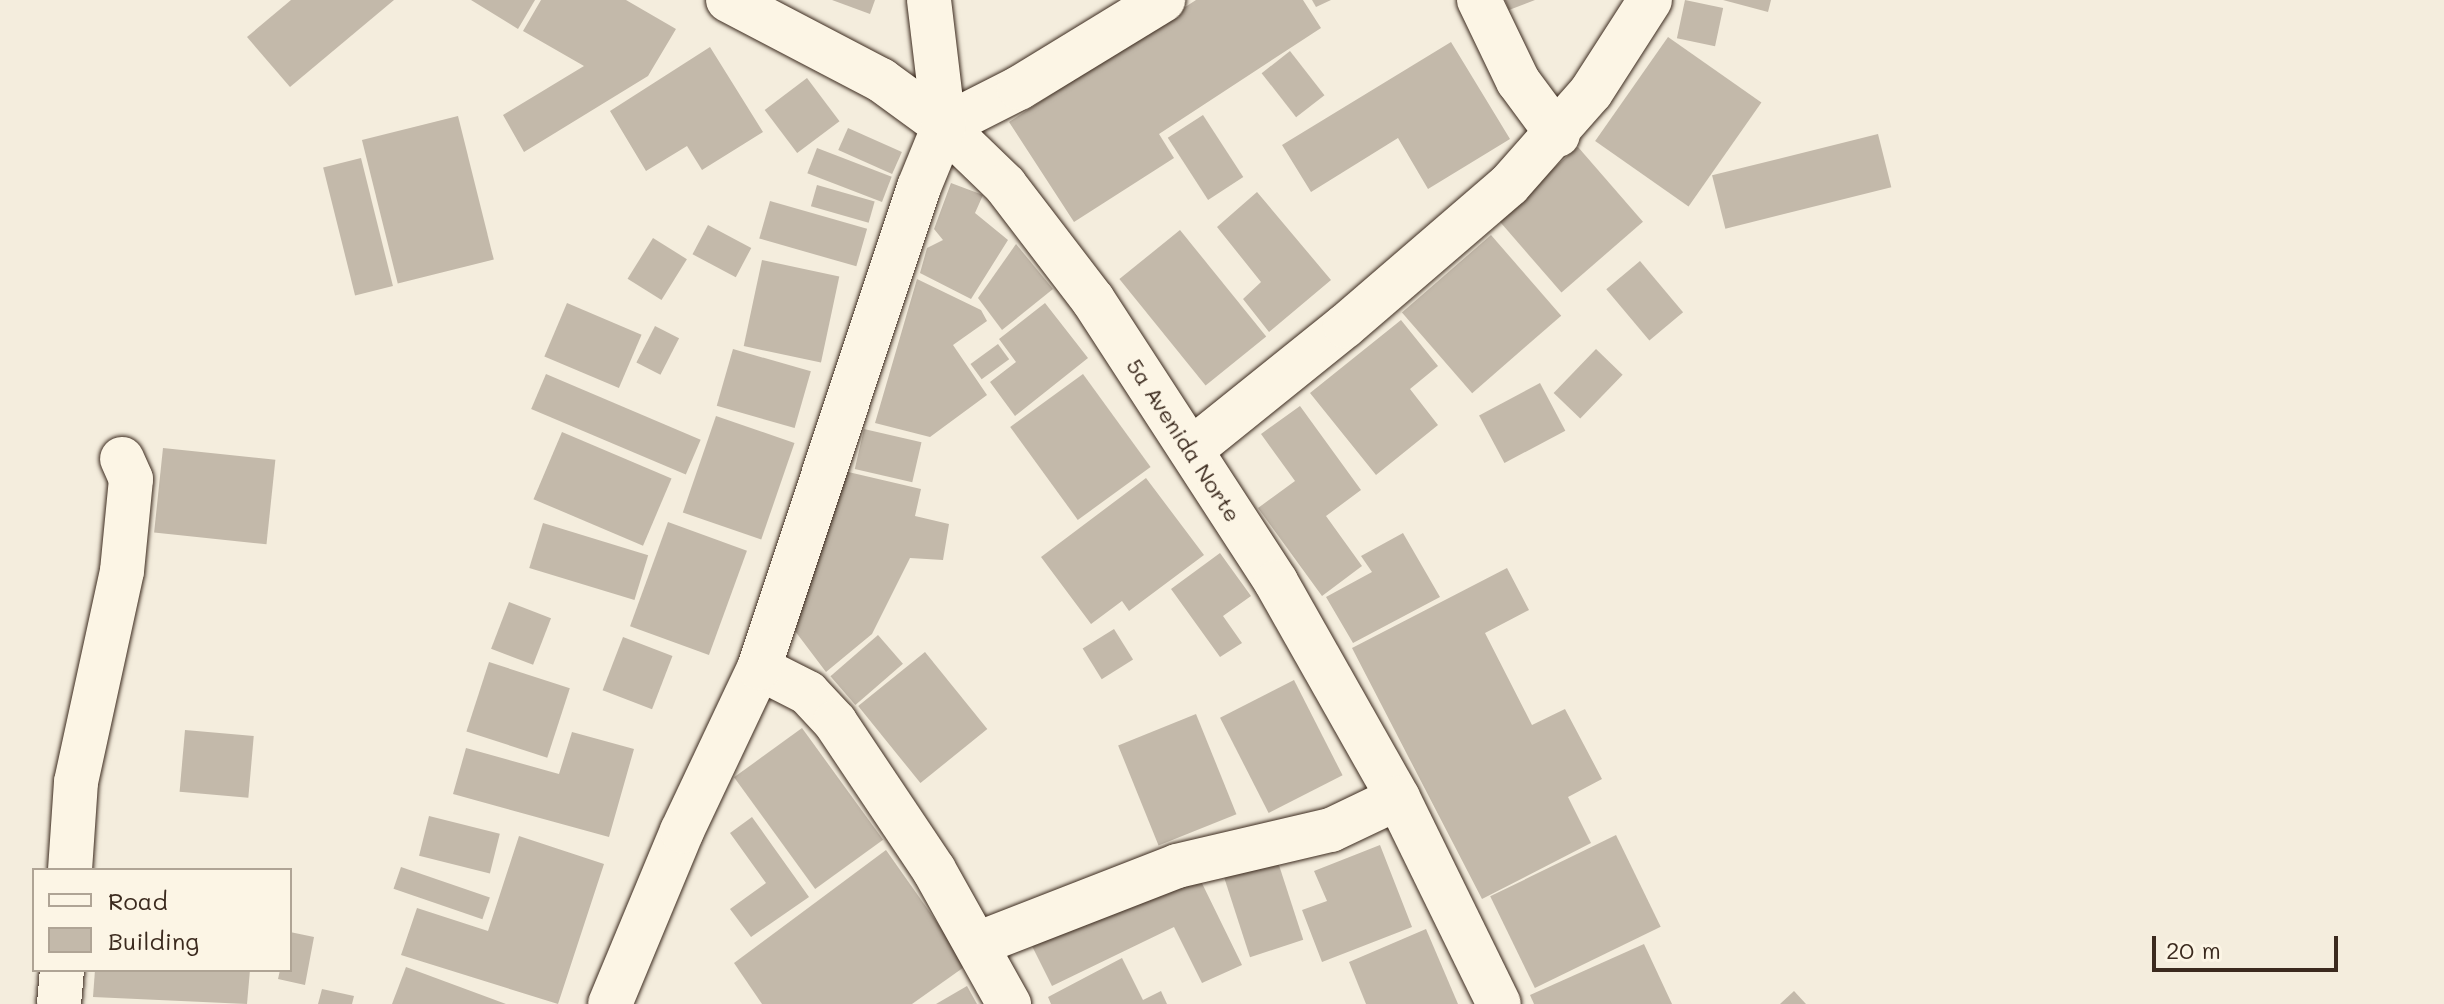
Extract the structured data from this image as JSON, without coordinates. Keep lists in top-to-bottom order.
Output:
{
  "streets": {
    "street": ["5a Avenida Norte"]
  },
  "legend": ["Road", "Building"],
  "scale_bar": "20 m"
}
